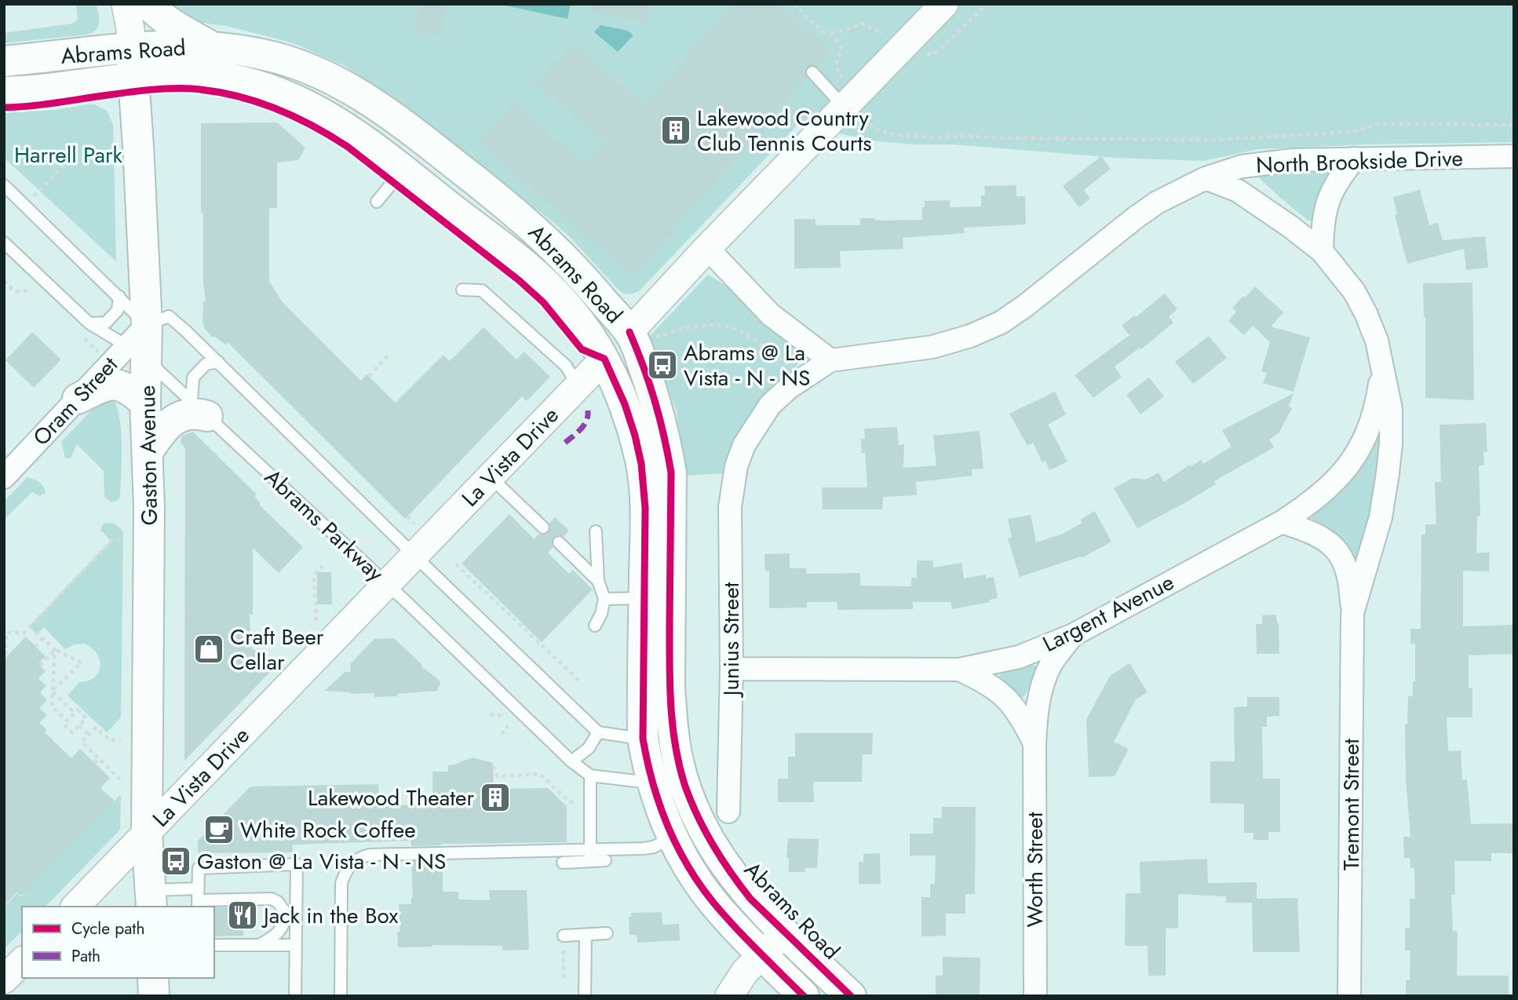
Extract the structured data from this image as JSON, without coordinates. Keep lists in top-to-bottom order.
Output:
{
  "streets": {
    "main road": ["Abrams Road", "Gaston Avenue"],
    "street": [
      "North Brookside Drive",
      "Oram Street",
      "La Vista Drive",
      "Largent Avenue",
      "Junius Street",
      "Tremont Street",
      "Worth Street"
    ],
    "lane": ["Abrams Parkway"]
  },
  "crossings": [
    ["Abrams Road", "Gaston Avenue"],
    ["Abrams Road", "La Vista Drive"],
    ["Abrams Road", "Abrams Parkway"],
    ["North Brookside Drive", "Junius Street"],
    ["North Brookside Drive", "Tremont Street"],
    ["Oram Street", "Gaston Avenue"],
    ["Oram Street", "Abrams Parkway"],
    ["Gaston Avenue", "La Vista Drive"],
    ["Gaston Avenue", "Abrams Parkway"],
    ["La Vista Drive", "Abrams Parkway"],
    ["Largent Avenue", "Junius Street"],
    ["Largent Avenue", "Tremont Street"],
    ["Largent Avenue", "Worth Street"]
  ],
  "parks": ["Harrell Park"],
  "places": {
    "building": ["Lakewood Country Club Tennis Courts", "Lakewood Theater"],
    "bus stop": ["Abrams @ La Vista - N - NS", "Gaston @ La Vista - N - NS"],
    "shop": ["Craft Beer Cellar"],
    "cafe": ["White Rock Coffee"],
    "restaurant": ["Jack in the Box"]
  },
  "legend": ["Cycle path", "Path"]
}
